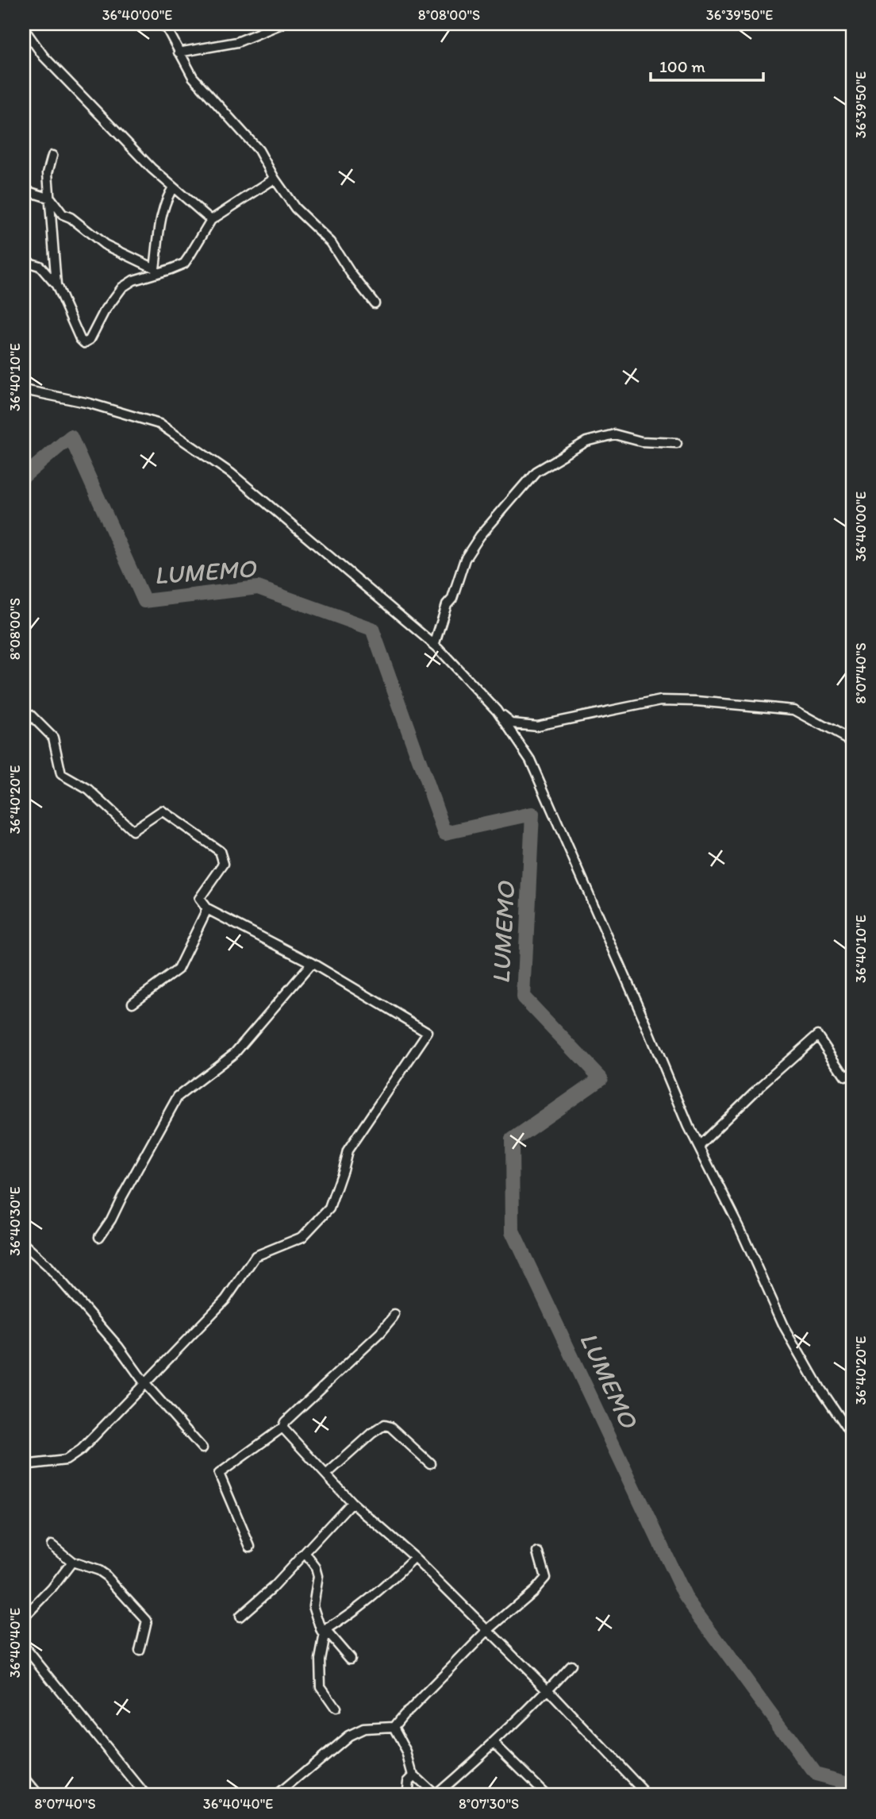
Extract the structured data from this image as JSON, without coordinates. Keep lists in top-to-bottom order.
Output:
{
  "water": ["LUMEMO"],
  "scale_bar": "100 m",
  "coordinates": [
    "36°40'00\"E",
    "8°08'00\"S",
    "36°39'50\"E",
    "36°40'10\"E",
    "8°07'40\"S",
    "36°40'20\"E",
    "36°40'30\"E",
    "36°40'40\"E",
    "8°07'30\"S"
  ]
}
